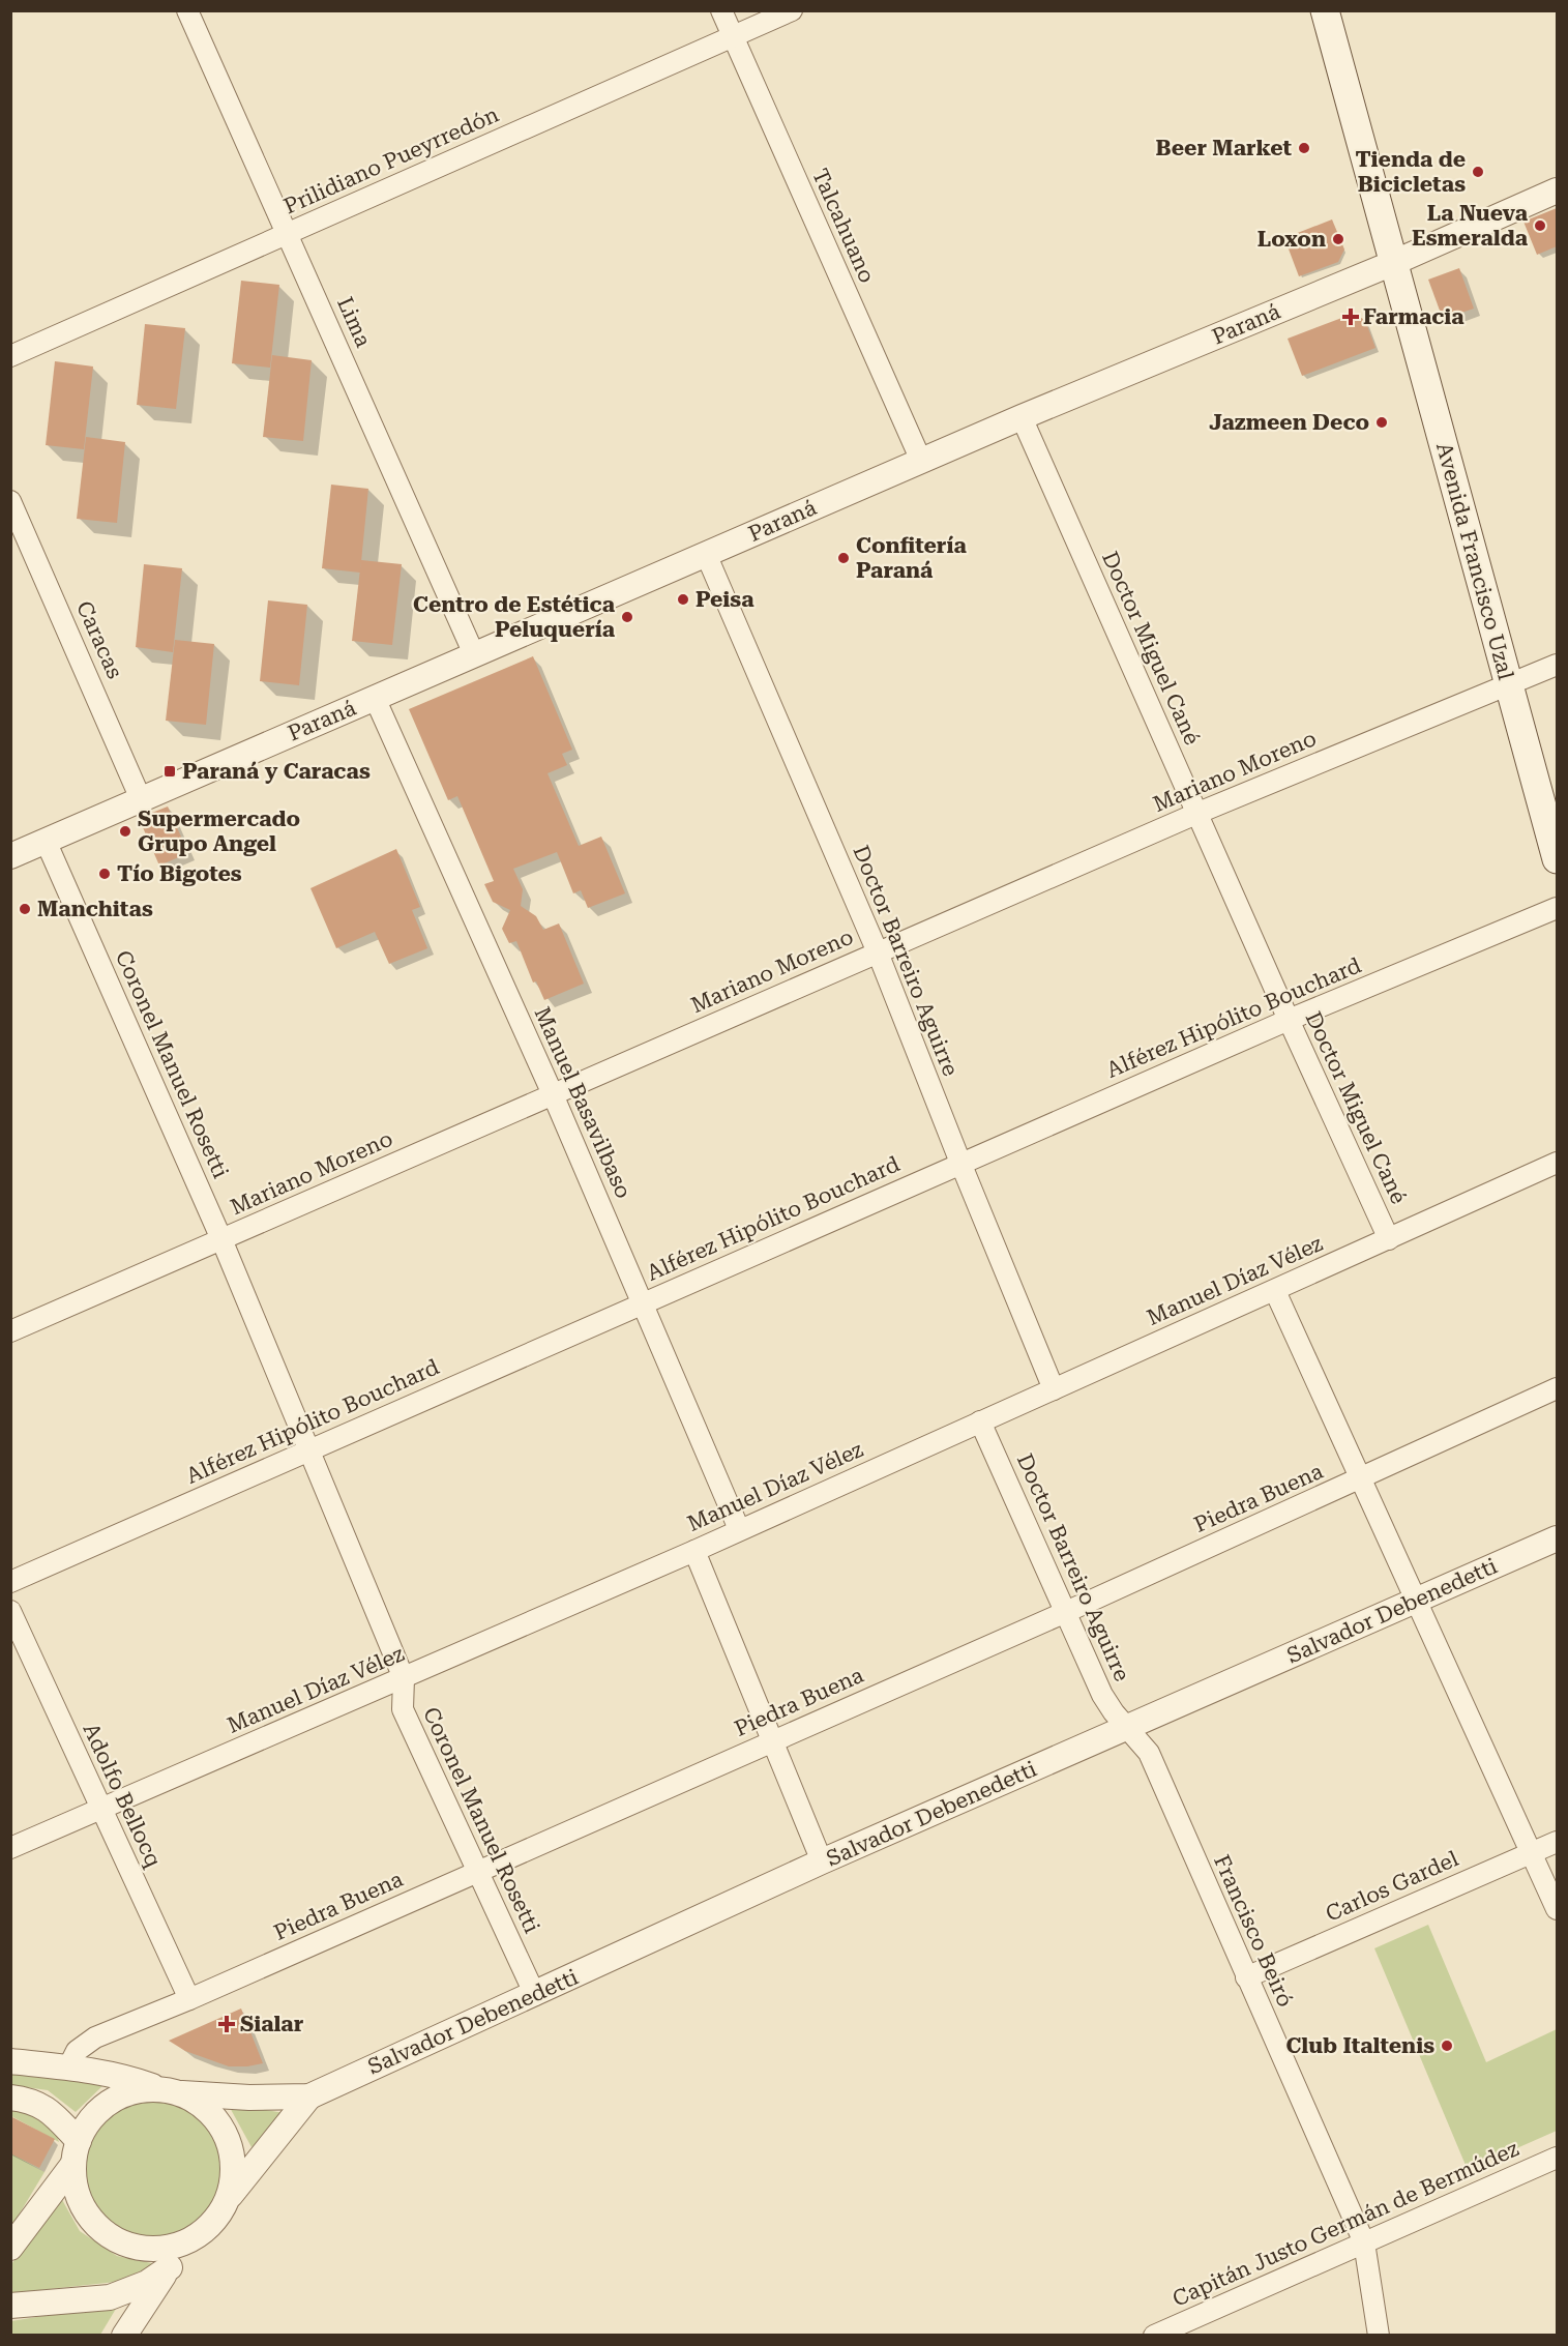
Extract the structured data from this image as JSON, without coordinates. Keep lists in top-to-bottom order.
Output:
{
  "streets": {
    "main road": ["Avenida Francisco Uzal"],
    "street": [
      "Prilidiano Pueyrredón",
      "Talcahuano",
      "Lima",
      "Paraná",
      "Caracas",
      "Doctor Miguel Cané",
      "Mariano Moreno",
      "Doctor Barreiro Aguirre",
      "Alférez Hipólito Bouchard",
      "Coronel Manuel Rosetti",
      "Manuel Basavilbaso",
      "Manuel Díaz Vélez",
      "Piedra Buena",
      "Salvador Debenedetti",
      "Adolfo Bellocq",
      "Carlos Gardel",
      "Francisco Beiró",
      "Capitán Justo Germán de Bermúdez"
    ]
  },
  "crossings": [
    ["Prilidiano Pueyrredón", "Talcahuano"],
    ["Prilidiano Pueyrredón", "Lima"],
    ["Talcahuano", "Paraná"],
    ["Lima", "Paraná"],
    ["Paraná", "Avenida Francisco Uzal"],
    ["Paraná", "Caracas"],
    ["Paraná", "Doctor Miguel Cané"],
    ["Paraná", "Doctor Barreiro Aguirre"],
    ["Paraná", "Coronel Manuel Rosetti"],
    ["Paraná", "Manuel Basavilbaso"],
    ["Avenida Francisco Uzal", "Mariano Moreno"],
    ["Doctor Miguel Cané", "Mariano Moreno"],
    ["Doctor Miguel Cané", "Alférez Hipólito Bouchard"],
    ["Doctor Miguel Cané", "Manuel Díaz Vélez"],
    ["Mariano Moreno", "Doctor Barreiro Aguirre"],
    ["Mariano Moreno", "Coronel Manuel Rosetti"],
    ["Mariano Moreno", "Manuel Basavilbaso"],
    ["Doctor Barreiro Aguirre", "Alférez Hipólito Bouchard"],
    ["Doctor Barreiro Aguirre", "Manuel Díaz Vélez"],
    ["Doctor Barreiro Aguirre", "Piedra Buena"],
    ["Doctor Barreiro Aguirre", "Salvador Debenedetti"],
    ["Doctor Barreiro Aguirre", "Francisco Beiró"],
    ["Alférez Hipólito Bouchard", "Coronel Manuel Rosetti"],
    ["Alférez Hipólito Bouchard", "Manuel Basavilbaso"],
    ["Coronel Manuel Rosetti", "Manuel Díaz Vélez"],
    ["Coronel Manuel Rosetti", "Piedra Buena"],
    ["Coronel Manuel Rosetti", "Salvador Debenedetti"],
    ["Manuel Basavilbaso", "Manuel Díaz Vélez"],
    ["Manuel Díaz Vélez", "Adolfo Bellocq"],
    ["Piedra Buena", "Adolfo Bellocq"],
    ["Salvador Debenedetti", "Francisco Beiró"],
    ["Carlos Gardel", "Francisco Beiró"],
    ["Francisco Beiró", "Capitán Justo Germán de Bermúdez"]
  ],
  "places": {
    "other": [
      "Beer Market",
      "Tienda de Bicicletas",
      "La Nueva Esmeralda",
      "Loxon",
      "Jazmeen Deco",
      "Confitería Paraná",
      "Peisa",
      "Centro de Estética Peluquería",
      "Supermercado Grupo Angel",
      "Tío Bigotes",
      "Manchitas",
      "Club Italtenis"
    ],
    "health": ["Farmacia", "Sialar"],
    "transit": ["Paraná y Caracas"]
  }
}
